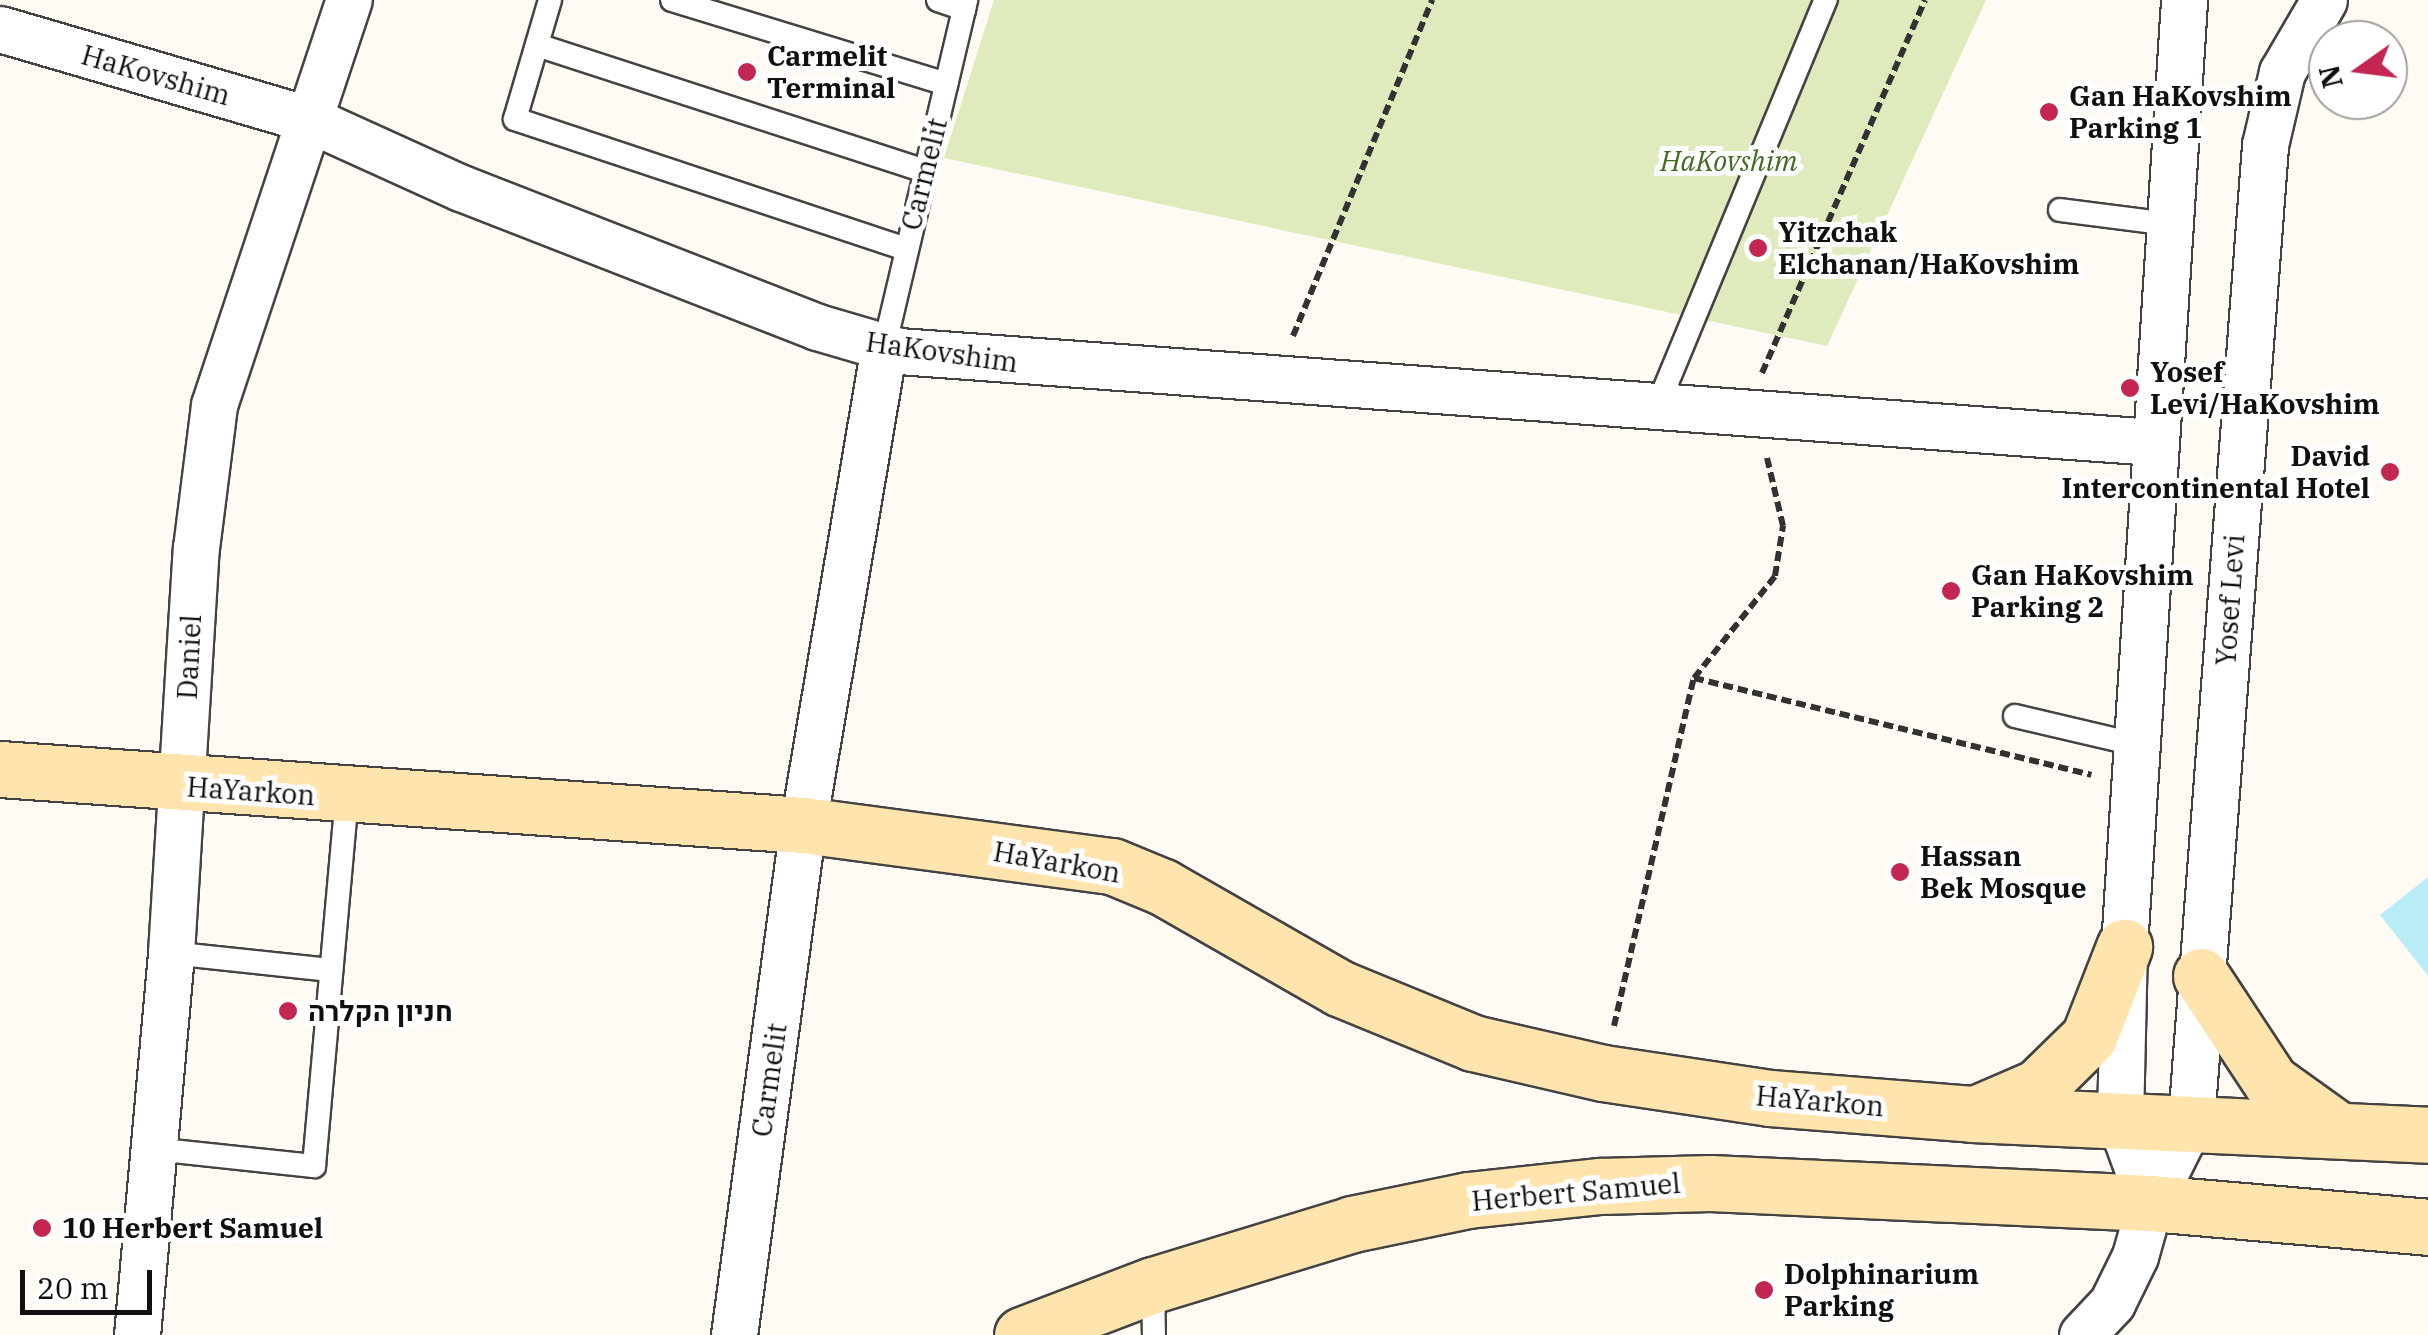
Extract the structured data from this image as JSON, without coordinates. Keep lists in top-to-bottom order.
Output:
{
  "streets": {
    "main road": ["HaYarkon", "Herbert Samuel"],
    "street": [
      "HaKovshim",
      "Carmelit",
      "Yosef Levi",
      "Daniel"
    ]
  },
  "crossings": [
    ["HaKovshim", "Carmelit"],
    ["HaKovshim", "Daniel"],
    ["Carmelit", "HaYarkon"],
    ["Yosef Levi", "HaYarkon"],
    ["Yosef Levi", "Herbert Samuel"],
    ["Daniel", "HaYarkon"]
  ],
  "parks": ["HaKovshim"],
  "places": [
    "Carmelit Terminal",
    "Gan HaKovshim Parking 1",
    "Yitzchak Elchanan/HaKovshim",
    "Yosef Levi/HaKovshim",
    "David Intercontinental Hotel",
    "Gan HaKovshim Parking 2",
    "Hassan Bek Mosque",
    "חניון הקלרה",
    "10 Herbert Samuel",
    "Dolphinarium Parking"
  ],
  "scale_bar": "20 m",
  "north": "left"
}
